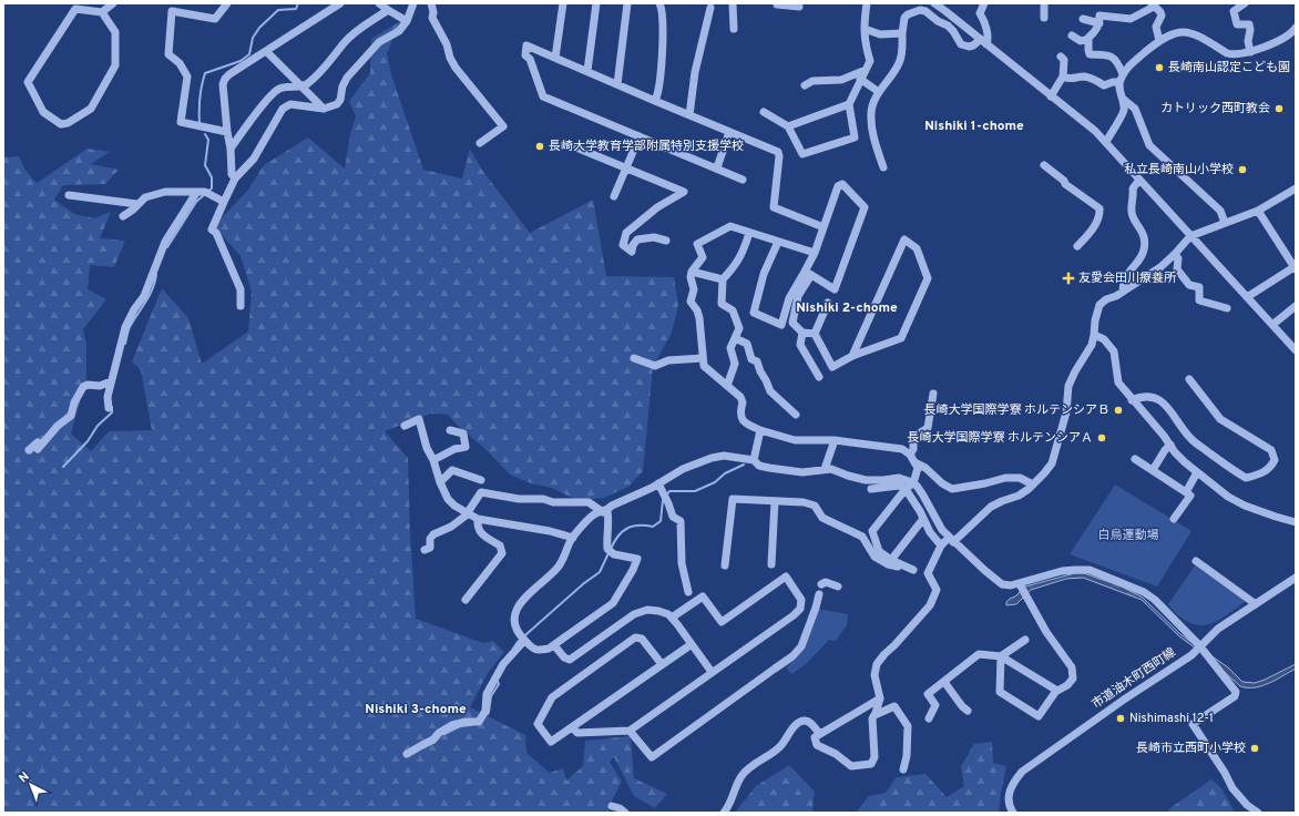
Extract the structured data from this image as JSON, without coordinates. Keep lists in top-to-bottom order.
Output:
{
  "streets": {
    "street": ["市道油木町西町線"]
  },
  "districts": ["Nishiki 1-chome", "Nishiki 2-chome", "Nishiki 3-chome"],
  "parks": ["白鳥運動場"],
  "places": {
    "other": [
      "長崎南山認定こども園",
      "カトリック西町教会",
      "長崎大学教育学部附属特別支援学校",
      "私立長崎南山小学校",
      "長崎大学国際学寮 ホルテンシアＢ",
      "長崎大学国際学寮 ホルテンシアＡ",
      "Nishimashi 12-1",
      "長崎市立西町小学校"
    ],
    "health": ["友愛会田川療養所"]
  },
  "north": "top left"
}
